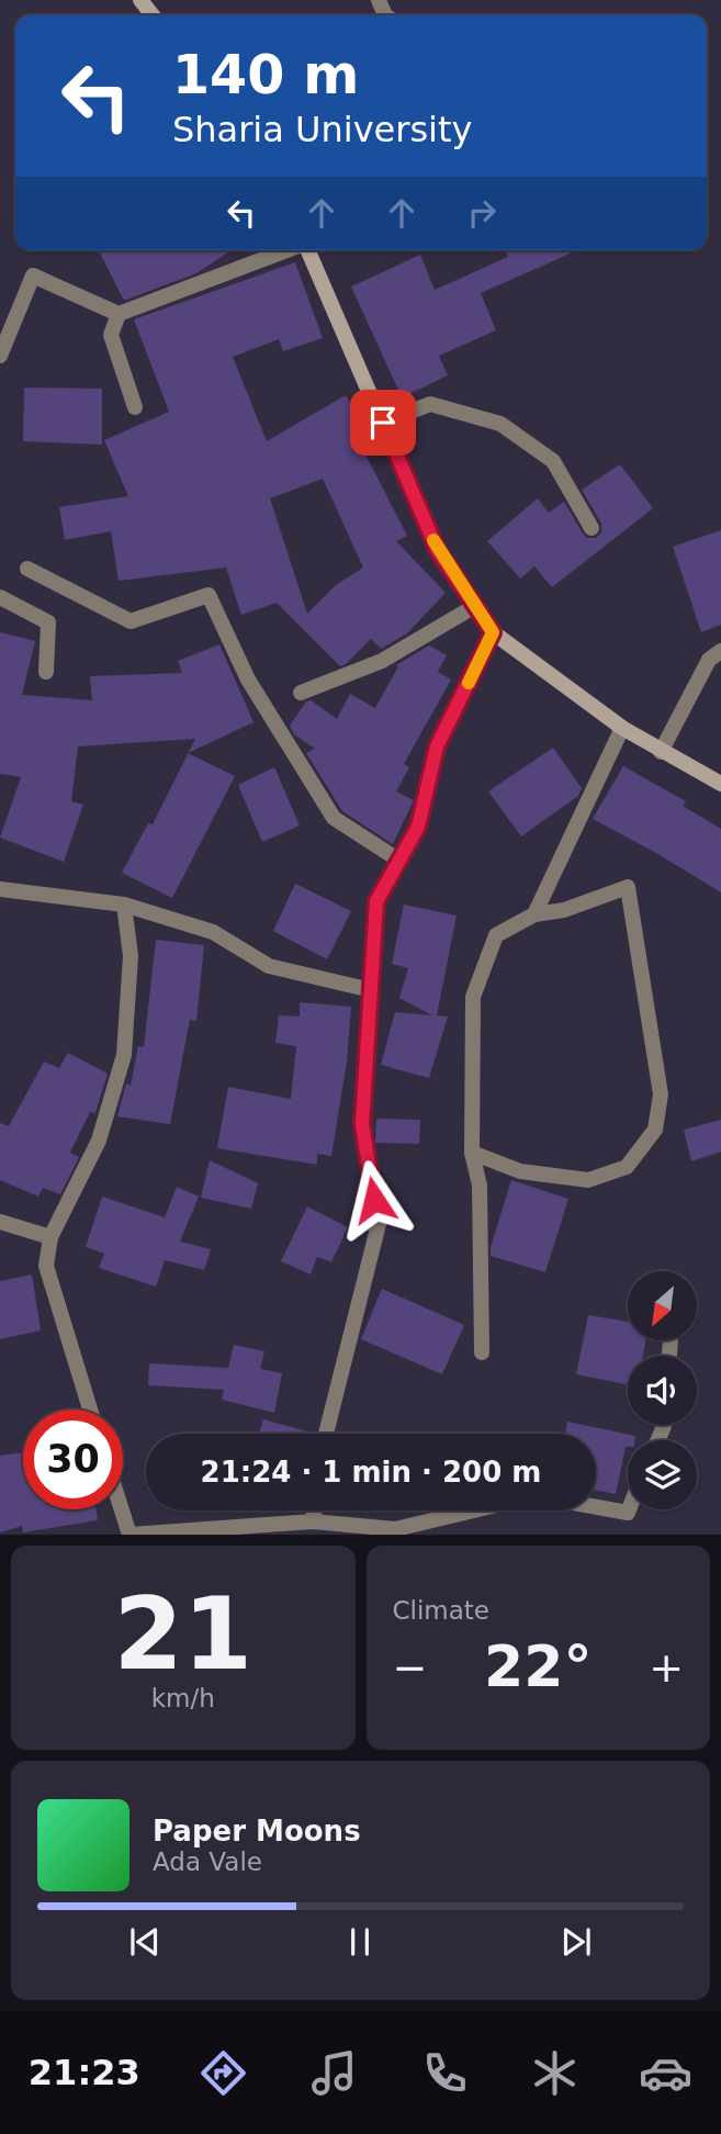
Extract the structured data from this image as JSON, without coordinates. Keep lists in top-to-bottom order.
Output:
{
  "north": "bottom left",
  "page": {
    "turn": ["140 m", "Sharia University"],
    "limit": "30",
    "trip": "21:24 · 1 min · 200 m",
    "tile": [
      ["21", "km/h"],
      "Climate"
    ],
    "heat": ["−", "22°", "+"],
    "song": ["Paper Moons", "Ada Vale"],
    "tabs": "21:23"
  }
}
